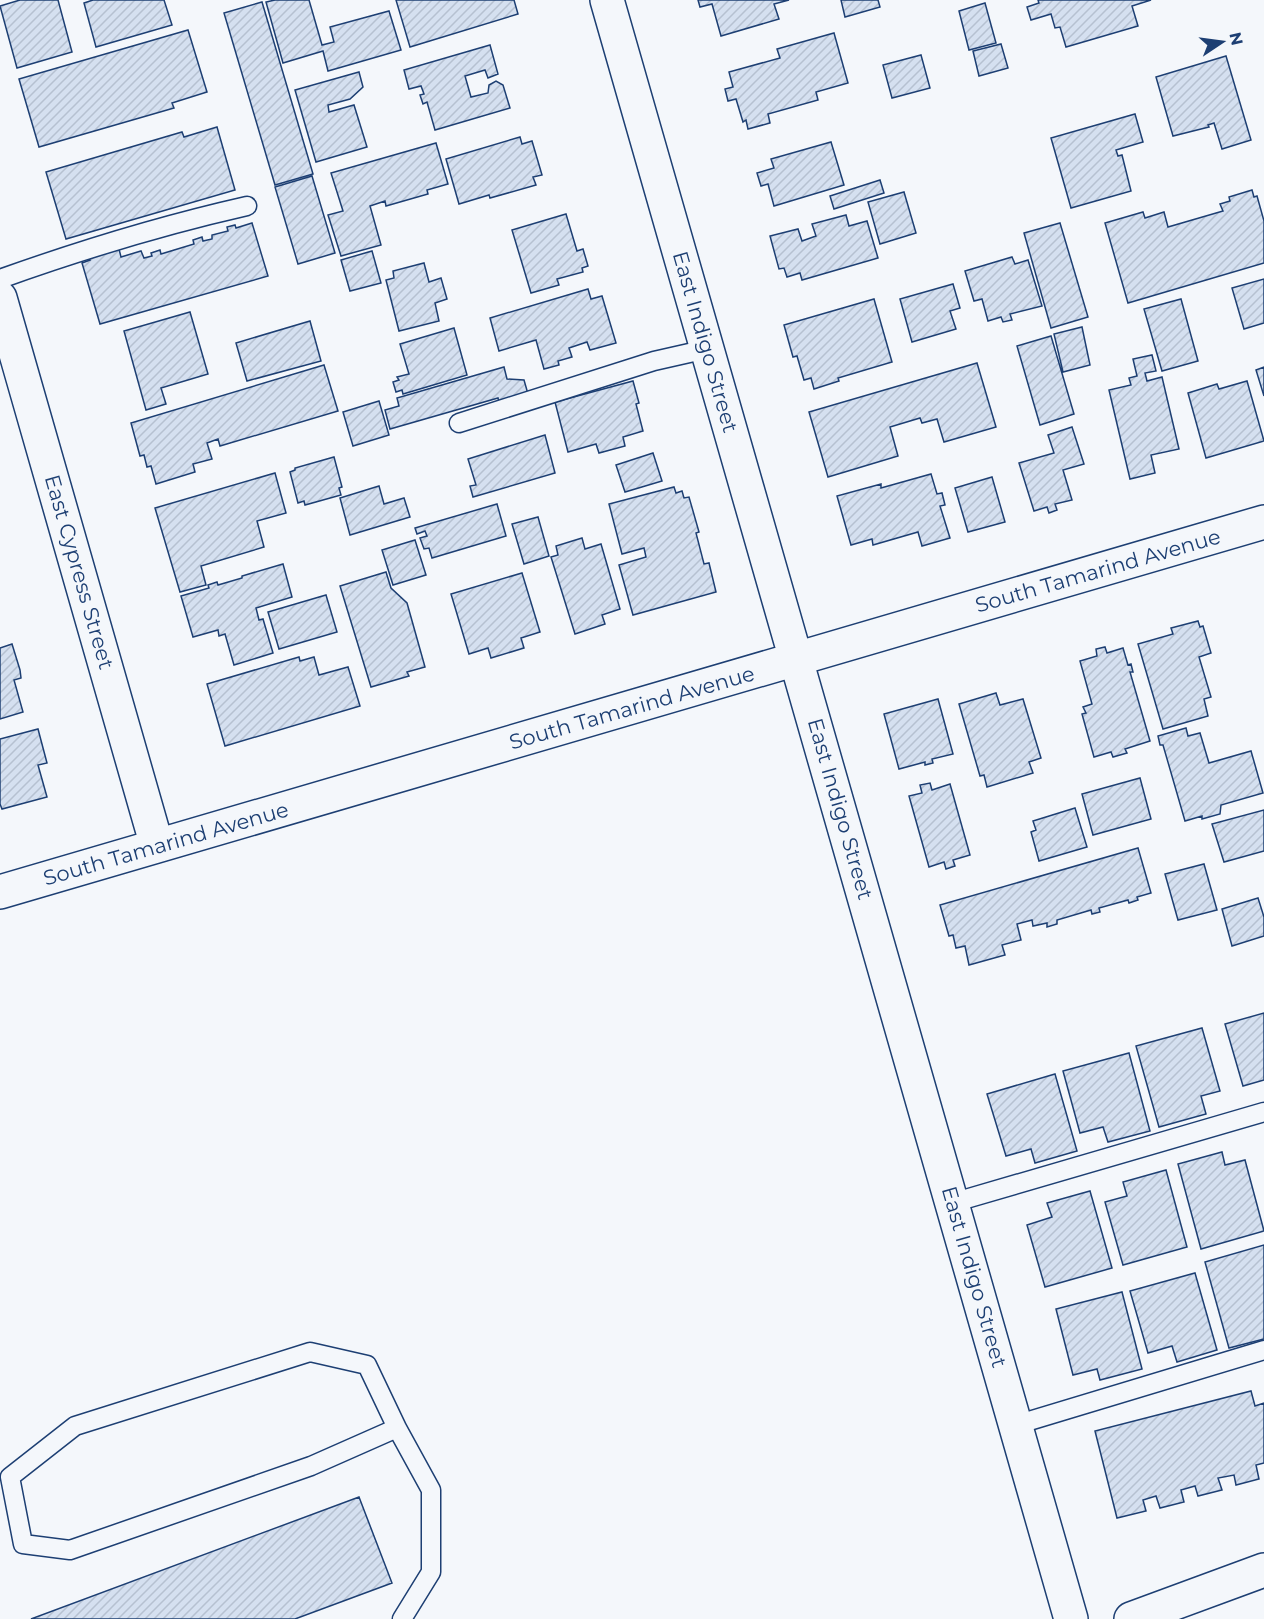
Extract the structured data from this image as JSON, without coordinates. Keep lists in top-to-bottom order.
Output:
{
  "streets": {
    "street": ["East Indigo Street", "South Tamarind Avenue", "East Cypress Street"]
  },
  "crossings": [
    ["East Indigo Street", "South Tamarind Avenue"],
    ["South Tamarind Avenue", "East Cypress Street"]
  ],
  "north": "right"
}
